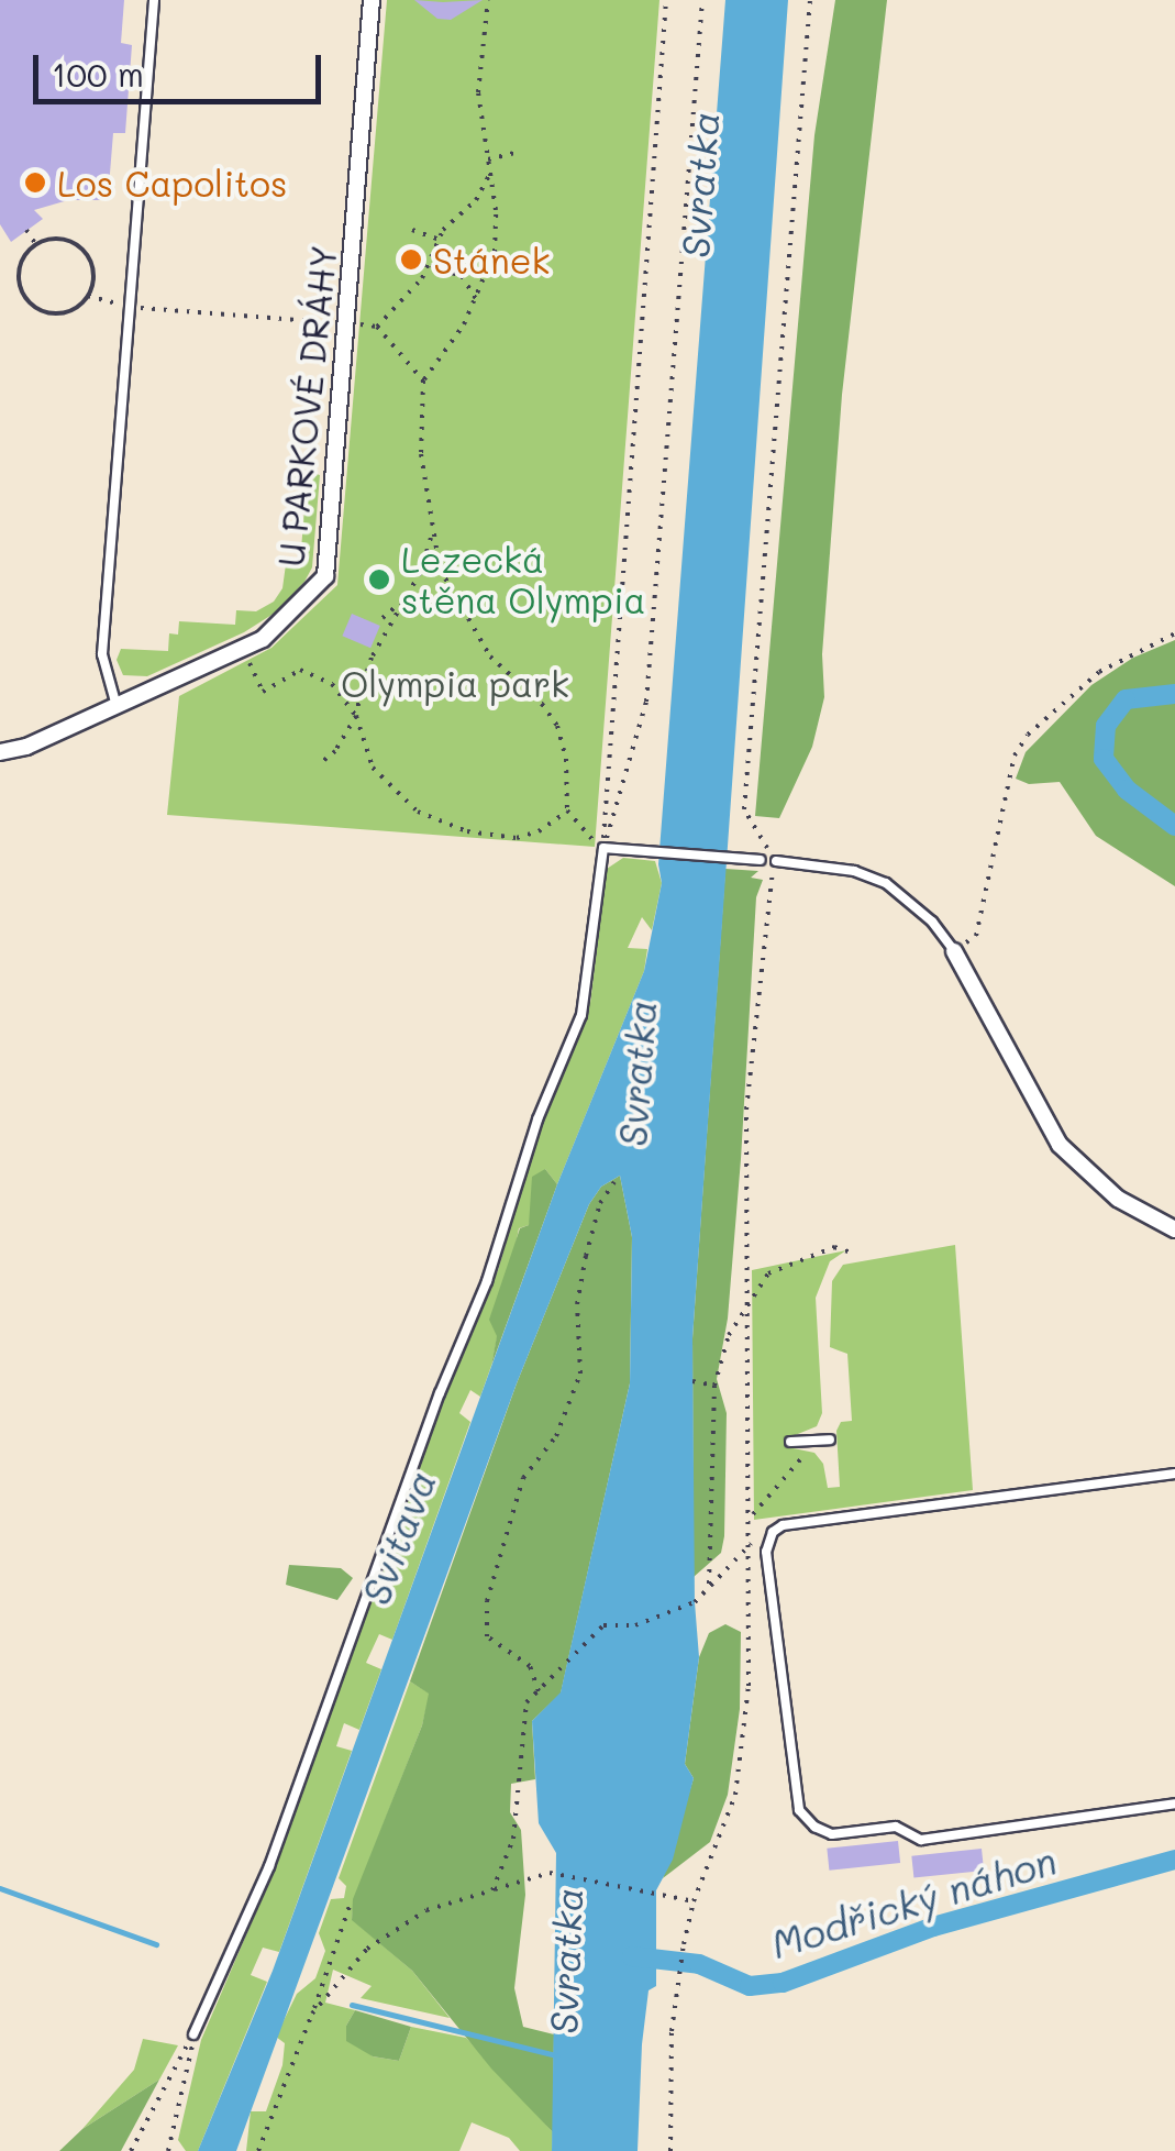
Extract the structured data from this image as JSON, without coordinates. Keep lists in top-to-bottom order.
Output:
{
  "streets": {
    "street": ["U PARKOVÉ DRÁHY"]
  },
  "water": ["Svratka", "Svitava", "Modřický náhon"],
  "parks": ["Olympia park"],
  "places": ["Los Capolitos", "Stánek", "Lezecká stěna Olympia"],
  "scale_bar": "100 m"
}
